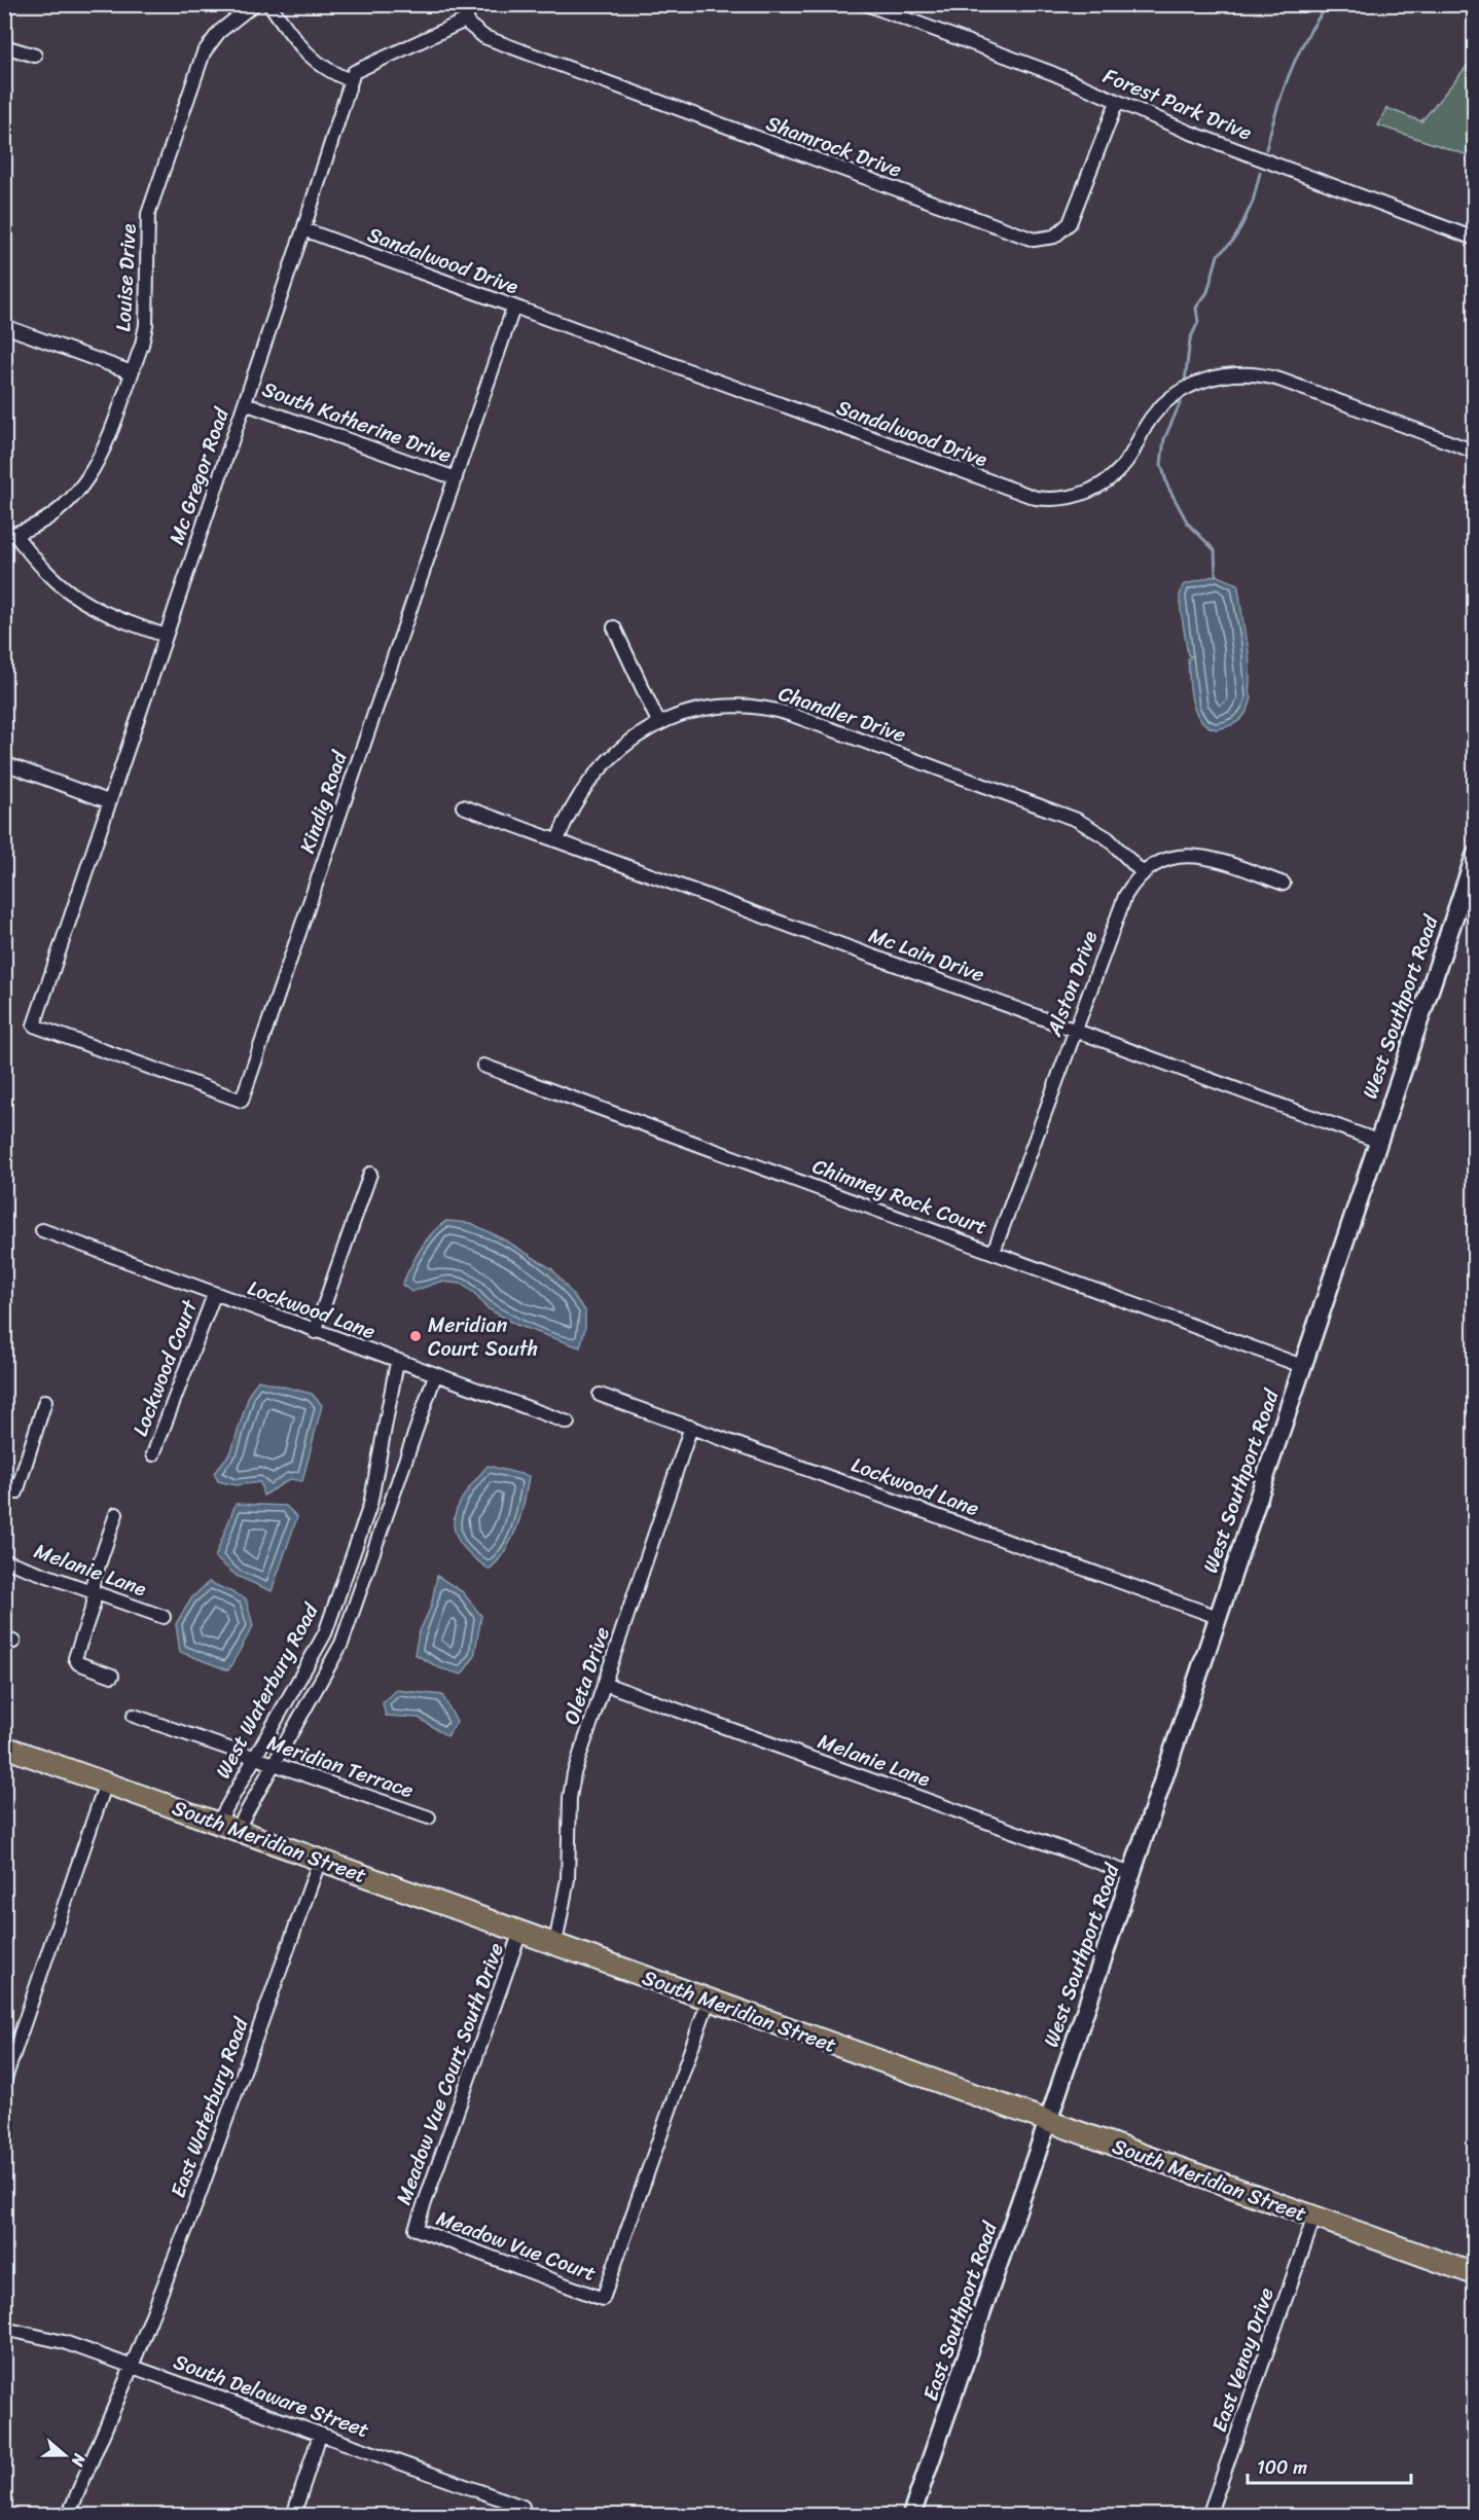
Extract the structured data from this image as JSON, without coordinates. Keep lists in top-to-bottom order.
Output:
{
  "streets": {
    "main road": ["West Southport Road", "South Meridian Street", "East Southport Road"],
    "street": [
      "Forest Park Drive",
      "Shamrock Drive",
      "Sandalwood Drive",
      "Louise Drive",
      "South Katherine Drive",
      "Mc Gregor Road",
      "Chandler Drive",
      "Kindig Road",
      "Mc Lain Drive",
      "Alston Drive",
      "Chimney Rock Court",
      "Lockwood Lane",
      "Lockwood Court",
      "Melanie Lane",
      "Oleta Drive",
      "West Waterbury Road",
      "Meridian Terrace",
      "Meadow Vue Court South Drive",
      "East Waterbury Road",
      "Meadow Vue Court",
      "East Venoy Drive",
      "South Delaware Street"
    ]
  },
  "crossings": [
    ["Forest Park Drive", "Shamrock Drive"],
    ["Sandalwood Drive", "Mc Gregor Road"],
    ["Sandalwood Drive", "Kindig Road"],
    ["South Katherine Drive", "Mc Gregor Road"],
    ["South Katherine Drive", "Kindig Road"],
    ["Mc Gregor Road", "Kindig Road"],
    ["Chandler Drive", "Mc Lain Drive"],
    ["Chandler Drive", "Alston Drive"],
    ["Mc Lain Drive", "Alston Drive"],
    ["Mc Lain Drive", "West Southport Road"],
    ["Alston Drive", "Chimney Rock Court"],
    ["West Southport Road", "Chimney Rock Court"],
    ["West Southport Road", "Lockwood Lane"],
    ["West Southport Road", "Melanie Lane"],
    ["West Southport Road", "South Meridian Street"],
    ["West Southport Road", "East Southport Road"],
    ["Lockwood Lane", "Lockwood Court"],
    ["Lockwood Lane", "Oleta Drive"],
    ["Lockwood Lane", "West Waterbury Road"],
    ["Melanie Lane", "Oleta Drive"],
    ["Oleta Drive", "South Meridian Street"],
    ["West Waterbury Road", "Meridian Terrace"],
    ["West Waterbury Road", "South Meridian Street"],
    ["South Meridian Street", "Meadow Vue Court South Drive"],
    ["South Meridian Street", "East Waterbury Road"],
    ["South Meridian Street", "Meadow Vue Court"],
    ["South Meridian Street", "East Southport Road"],
    ["South Meridian Street", "East Venoy Drive"],
    ["Meadow Vue Court South Drive", "Meadow Vue Court"],
    ["East Waterbury Road", "South Delaware Street"]
  ],
  "places": ["Meridian Court South"],
  "scale_bar": "100 m",
  "north": "right"
}
